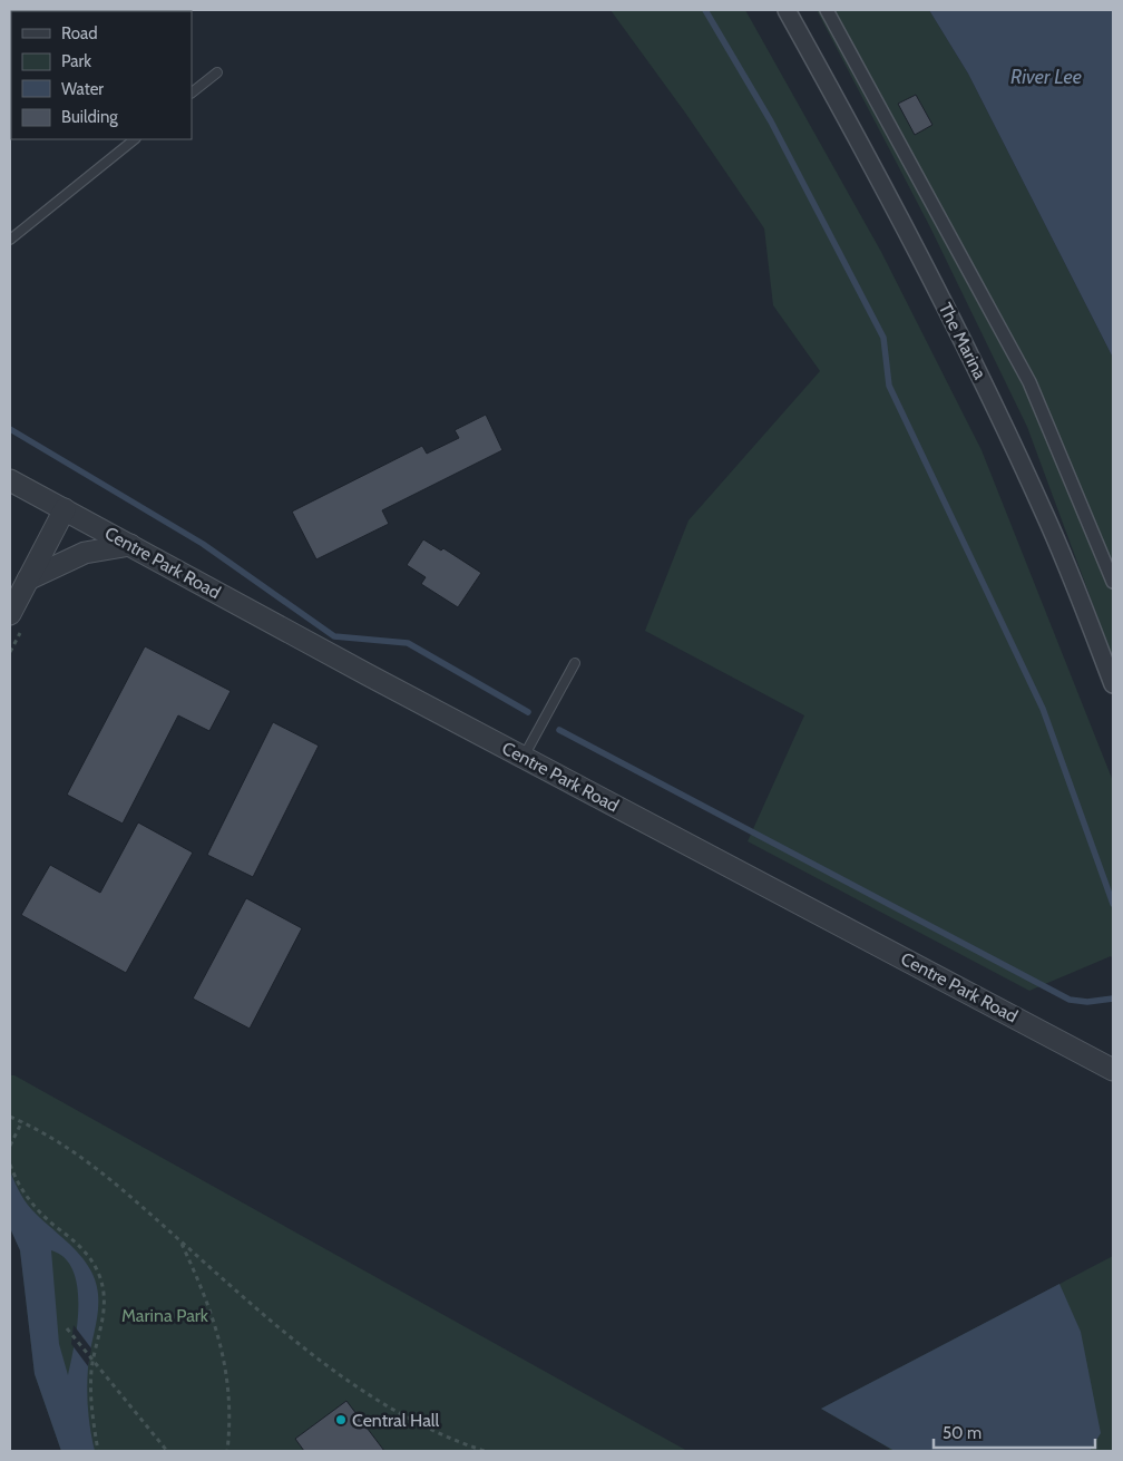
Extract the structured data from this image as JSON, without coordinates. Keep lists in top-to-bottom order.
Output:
{
  "streets": {
    "street": ["The Marina", "Centre Park Road"]
  },
  "water": ["River Lee"],
  "parks": ["Marina Park"],
  "places": ["Central Hall"],
  "legend": [
    "Road",
    "Park",
    "Water",
    "Building"
  ],
  "scale_bar": "50 m"
}
